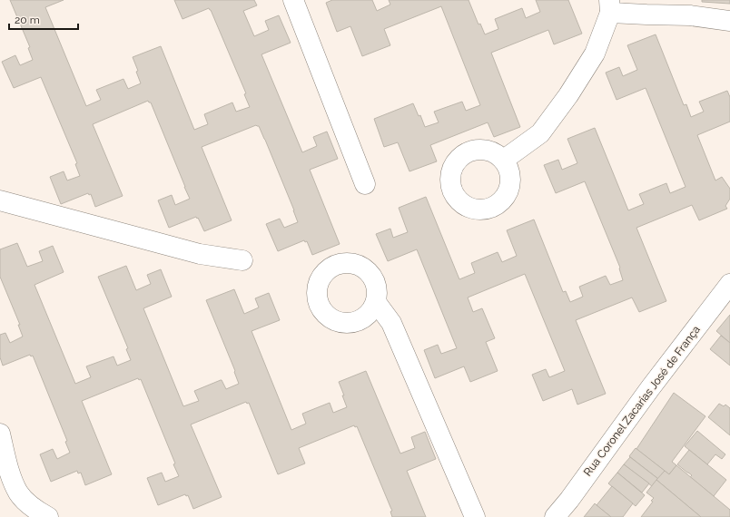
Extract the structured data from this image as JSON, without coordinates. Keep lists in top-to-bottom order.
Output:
{
  "streets": {
    "street": ["Rua Coronel Zacarias José de França"]
  },
  "scale_bar": "20 m"
}
